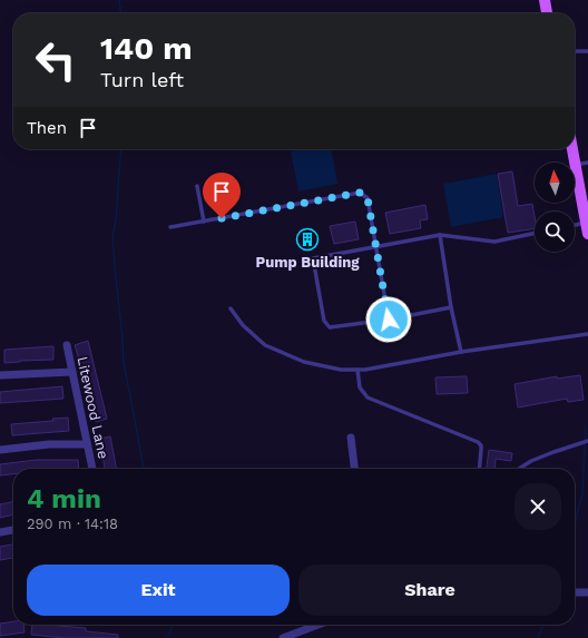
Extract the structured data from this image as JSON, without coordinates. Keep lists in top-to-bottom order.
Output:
{
  "streets": {
    "street": ["Litewood Lane"]
  },
  "places": {
    "building": ["Pump Building"]
  },
  "north": "top",
  "page": {
    "turn": ["140 m", "Turn left"],
    "then": "Then",
    "heading": ["4 min", "290 m · 14:18"],
    "buttons": ["Exit", "Share"]
  }
}
